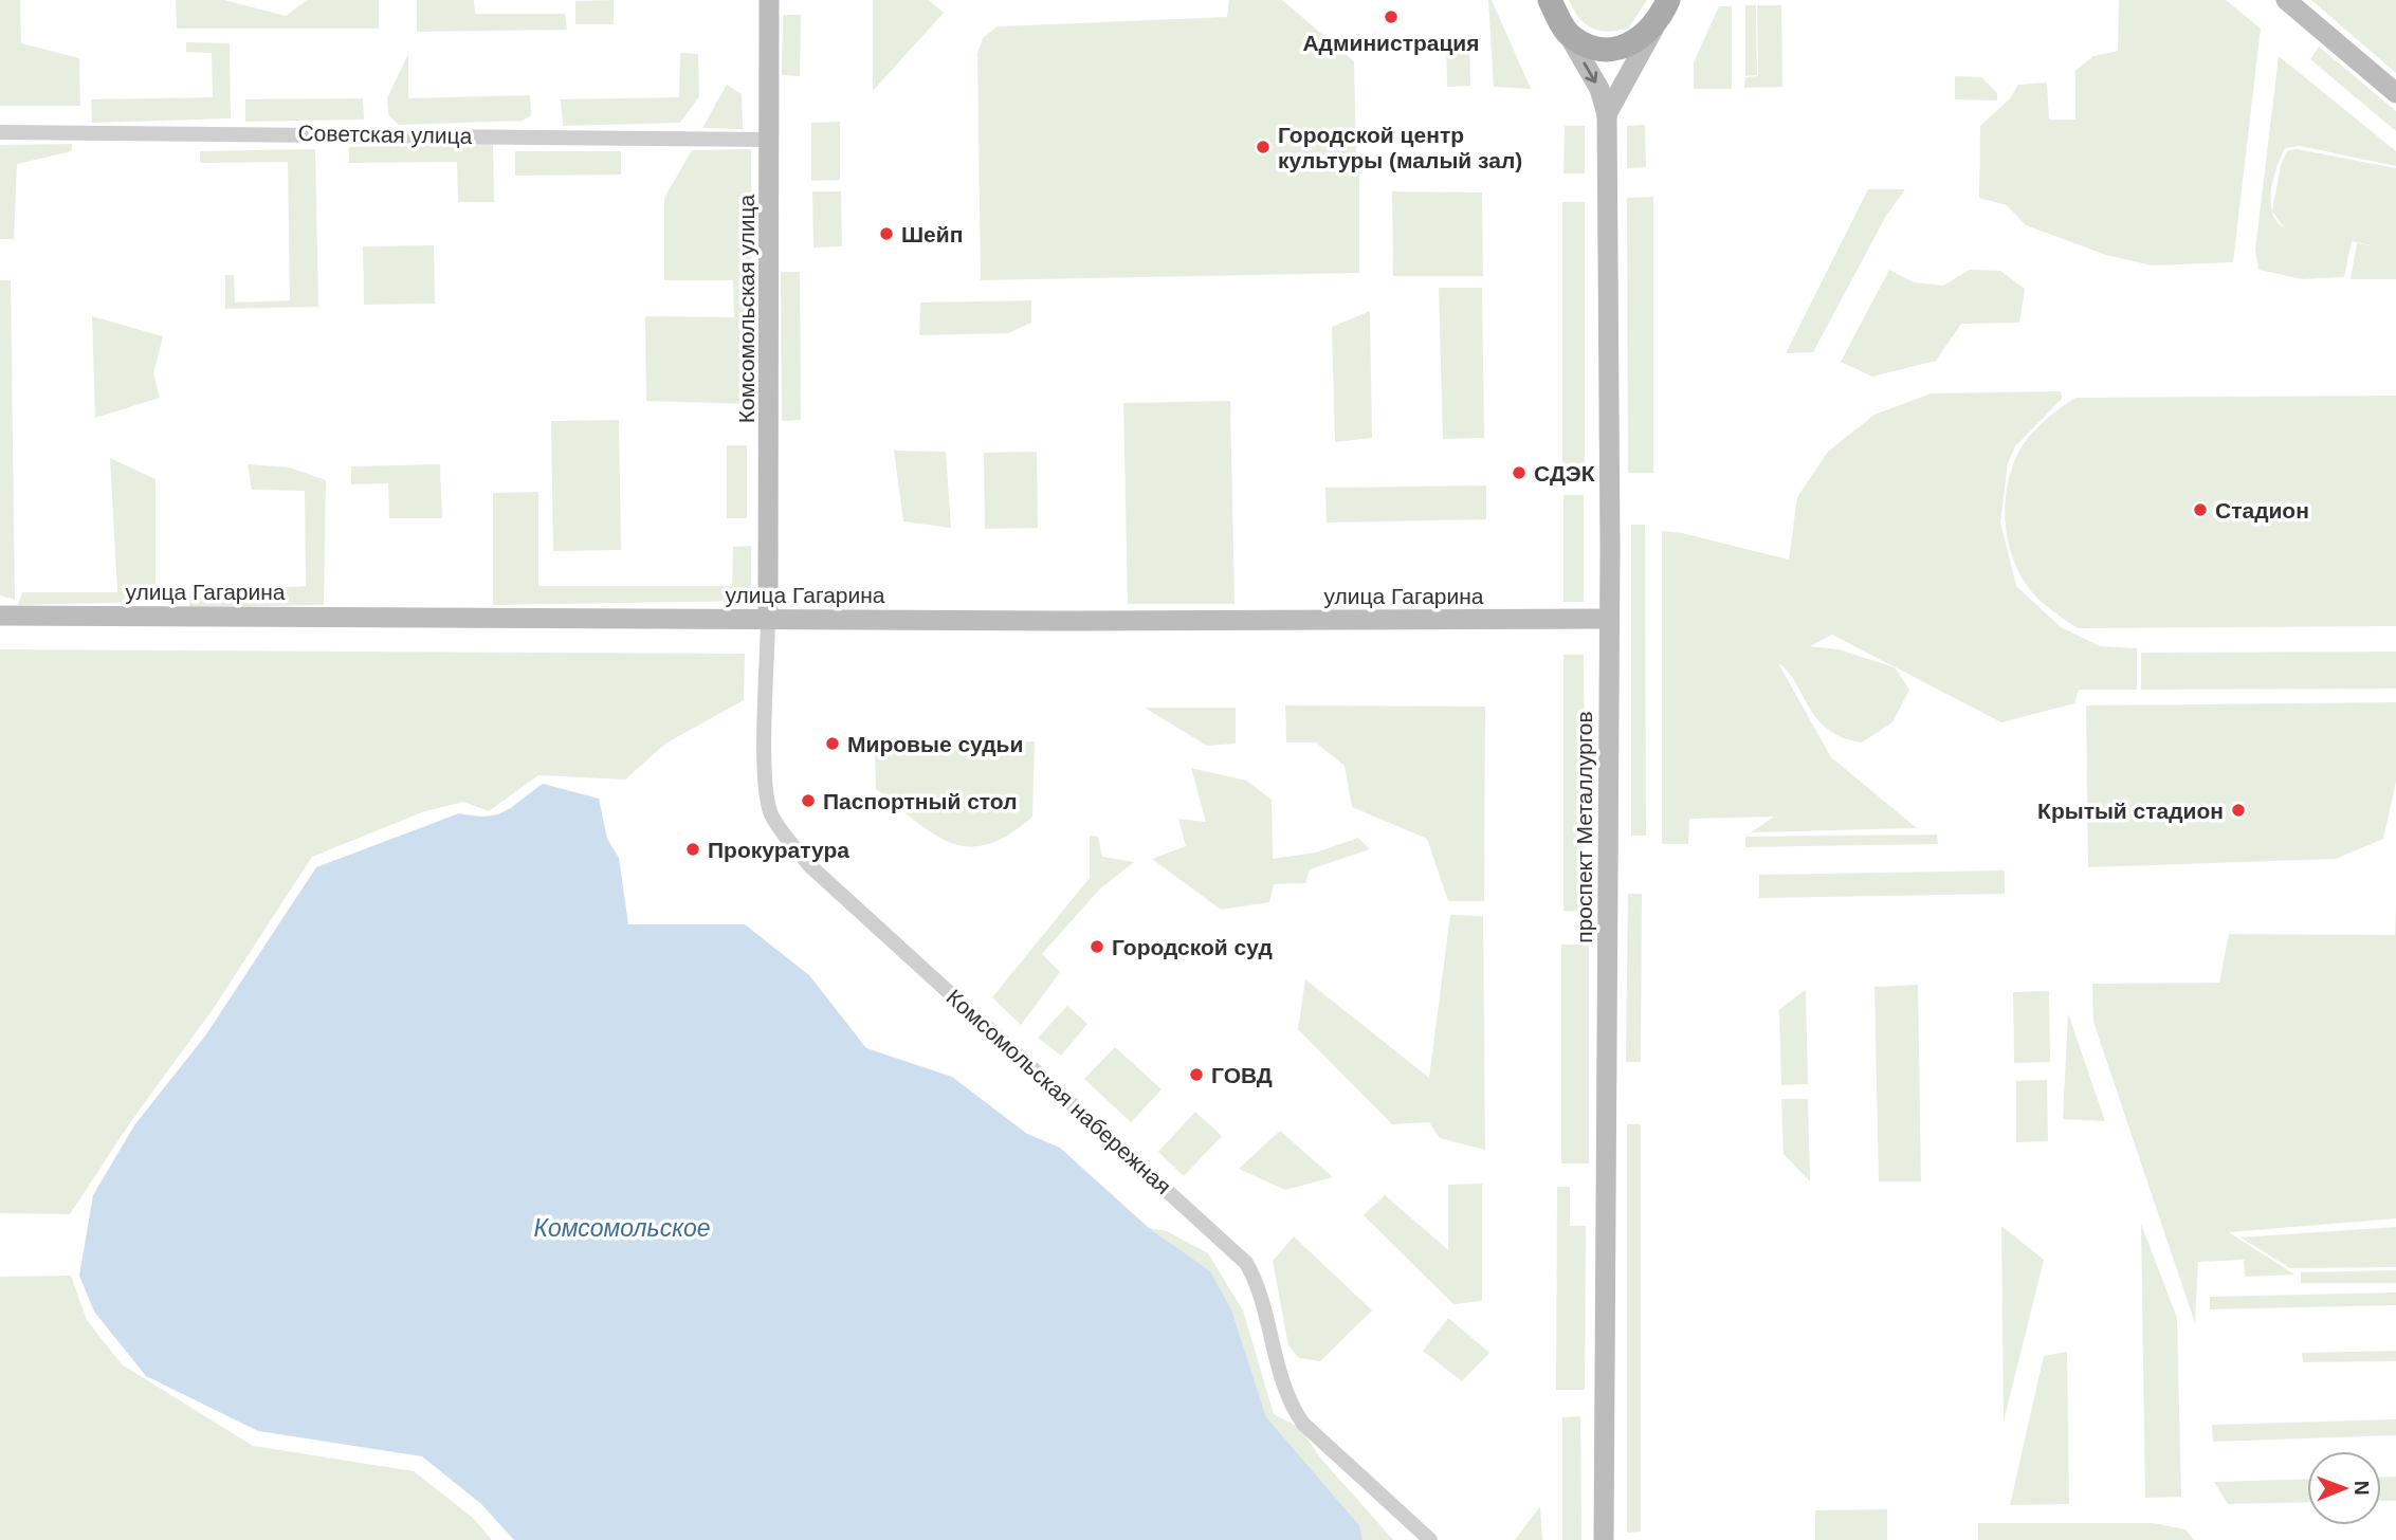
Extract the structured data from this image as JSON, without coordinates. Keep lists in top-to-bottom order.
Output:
{
  "streets": {
    "main road": ["Комсомольская улица", "улица Гагарина", "проспект Металлургов"],
    "street": ["Советская улица", "Комсомольская набережная"]
  },
  "crossings": [
    ["Советская улица", "Комсомольская улица"],
    ["Комсомольская улица", "улица Гагарина"],
    ["Комсомольская улица", "Комсомольская набережная"],
    ["улица Гагарина", "проспект Металлургов"],
    ["улица Гагарина", "Комсомольская набережная"]
  ],
  "water": ["Комсомольское"],
  "places": [
    "Администрация",
    "Городской центр культуры (малый зал)",
    "Шейп",
    "СДЭК",
    "Стадион",
    "Мировые судьи",
    "Паспортный стол",
    "Крытый стадион",
    "Прокуратура",
    "Городской суд",
    "ГОВД"
  ],
  "north": "right"
}
